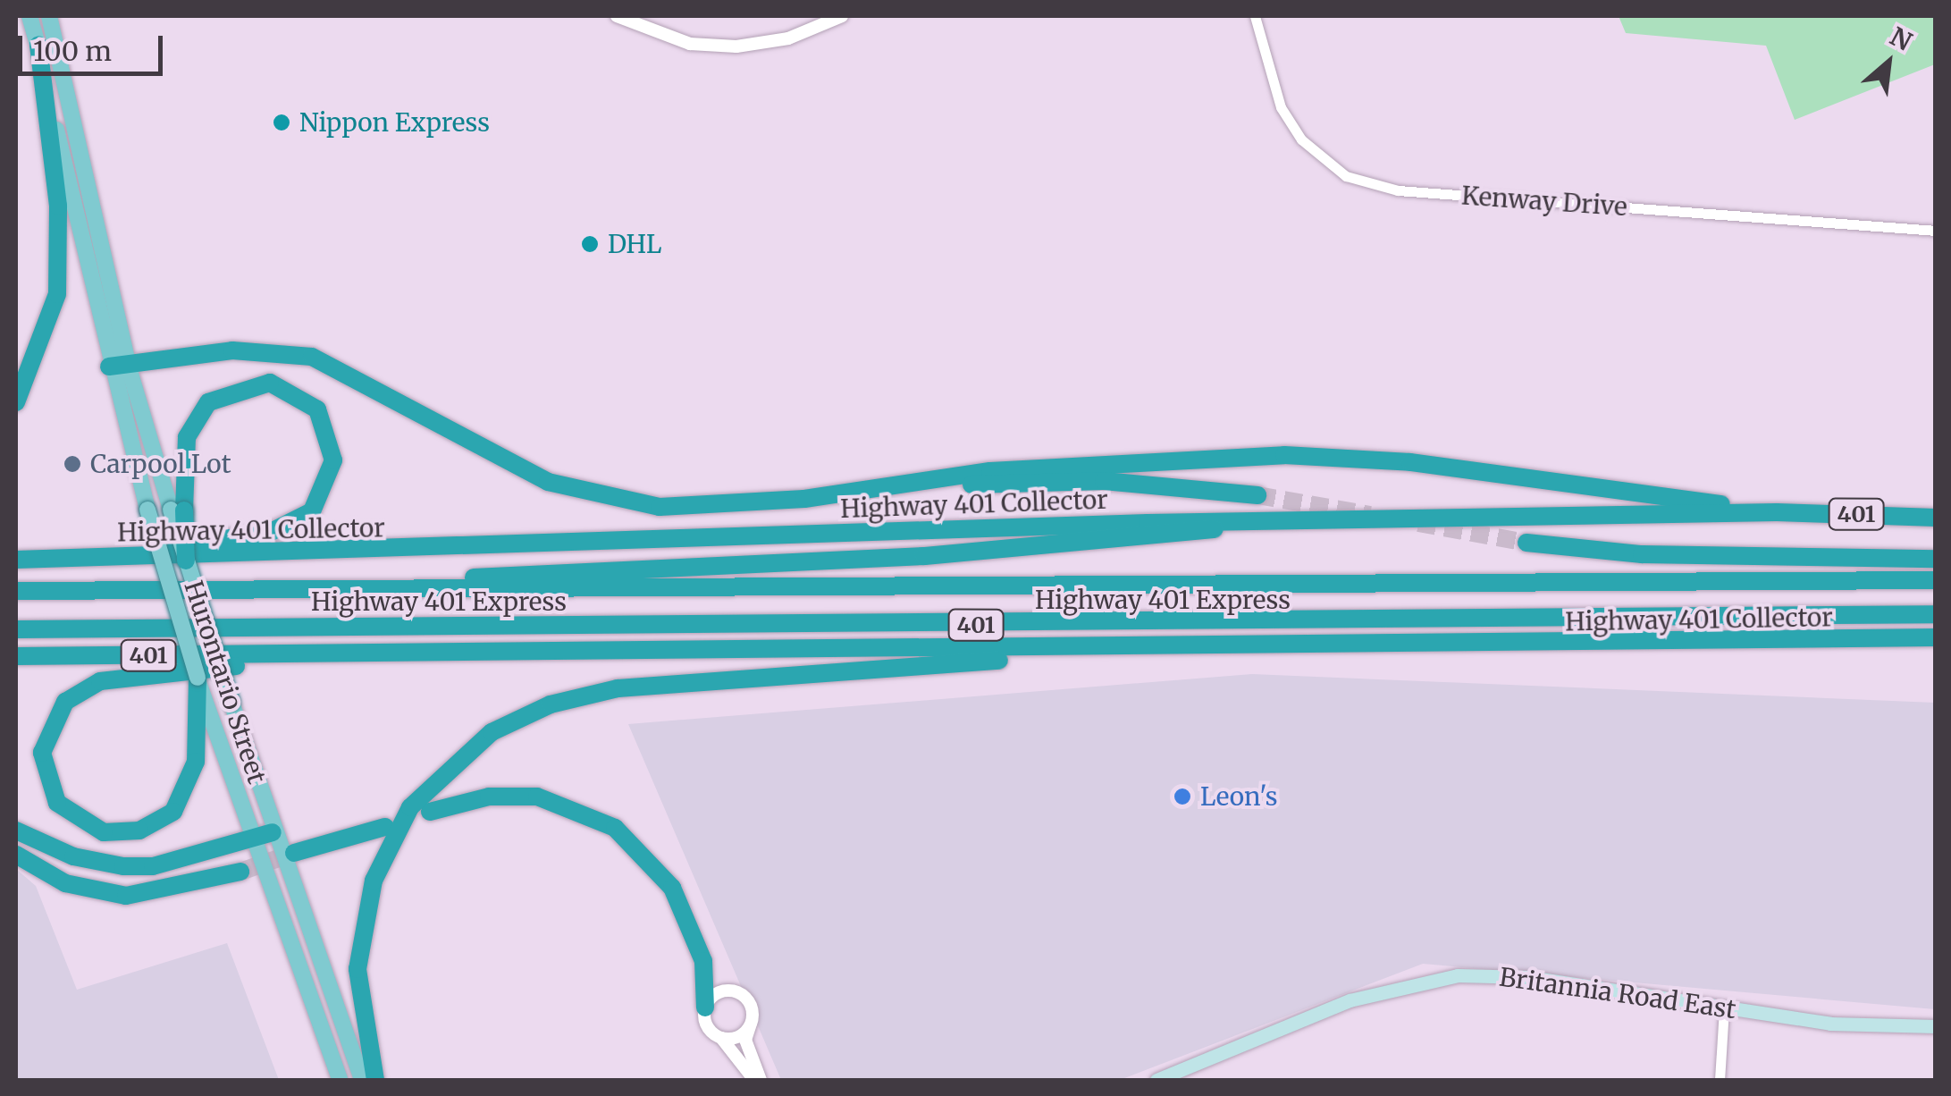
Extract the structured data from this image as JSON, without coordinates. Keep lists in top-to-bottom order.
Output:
{
  "streets": {
    "highway": ["Highway 401 Collector", "401", "Highway 401 Express"],
    "main road": ["Hurontario Street", "Britannia Road East"],
    "street": ["Kenway Drive"]
  },
  "places": [
    "Nippon Express",
    "DHL",
    "Carpool Lot",
    "Leon's"
  ],
  "scale_bar": "100 m",
  "north": "top right"
}
